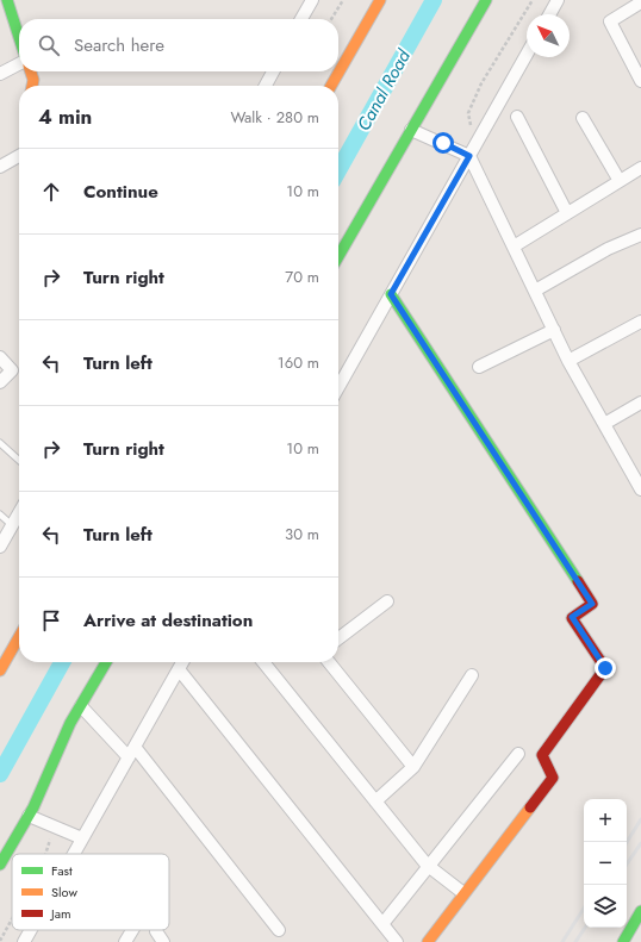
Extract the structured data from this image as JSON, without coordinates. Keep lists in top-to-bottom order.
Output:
{
  "water": ["Canal Road"],
  "legend": ["Fast", "Slow", "Jam"],
  "north": "top left",
  "page": {
    "search": "Search here",
    "heading": ["4 min", "Walk · 280 m"],
    "list": [
      ["Continue", "10 m"],
      ["Turn right", "70 m"],
      ["Turn left", "160 m"],
      ["Turn right", "10 m"],
      ["Turn left", "30 m"],
      "Arrive at destination"
    ],
    "map_buttons": ["+", "−"]
  }
}
